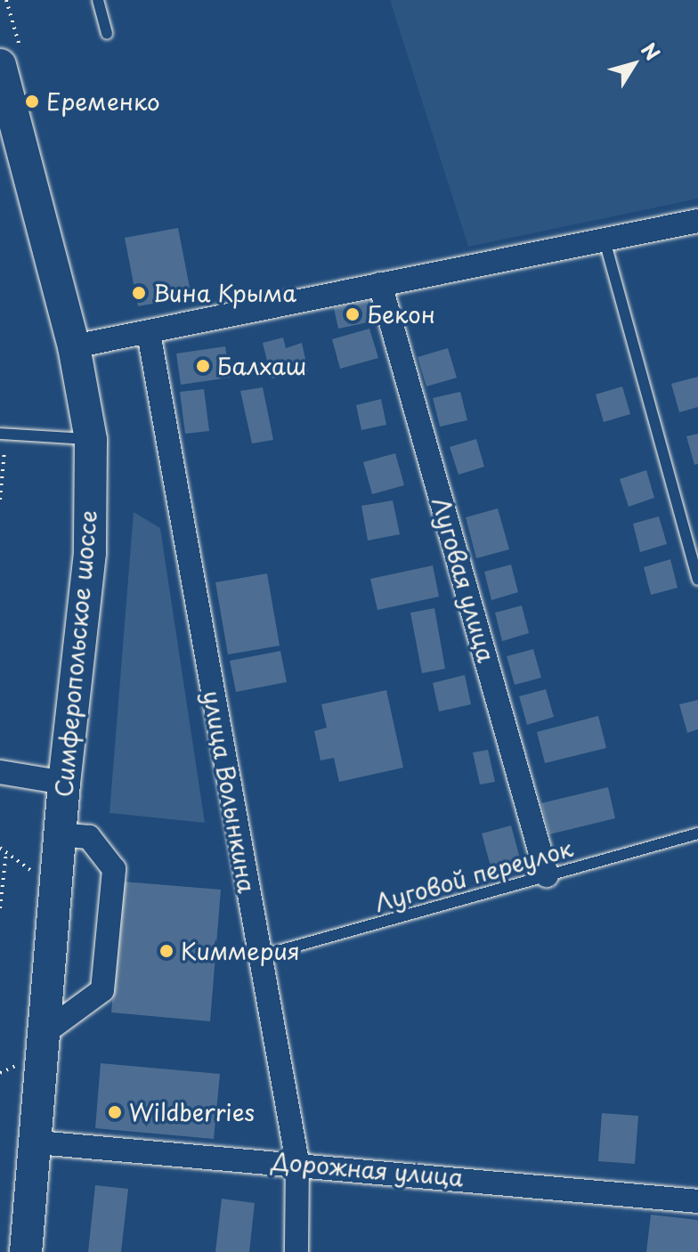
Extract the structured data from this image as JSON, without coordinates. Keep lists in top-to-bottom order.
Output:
{
  "streets": {
    "main road": ["Симферопольское шоссе"],
    "street": ["Луговая улица", "улица Волынкина", "Дорожная улица"],
    "lane": ["Луговой переулок"]
  },
  "crossings": [
    ["Луговая улица", "Луговой переулок"],
    ["Симферопольское шоссе", "Дорожная улица"],
    ["улица Волынкина", "Луговой переулок"],
    ["улица Волынкина", "Дорожная улица"]
  ],
  "places": [
    "Еременко",
    "Вина Крыма",
    "Бекон",
    "Балхаш",
    "Киммерия",
    "Wildberries"
  ],
  "north": "top right"
}
